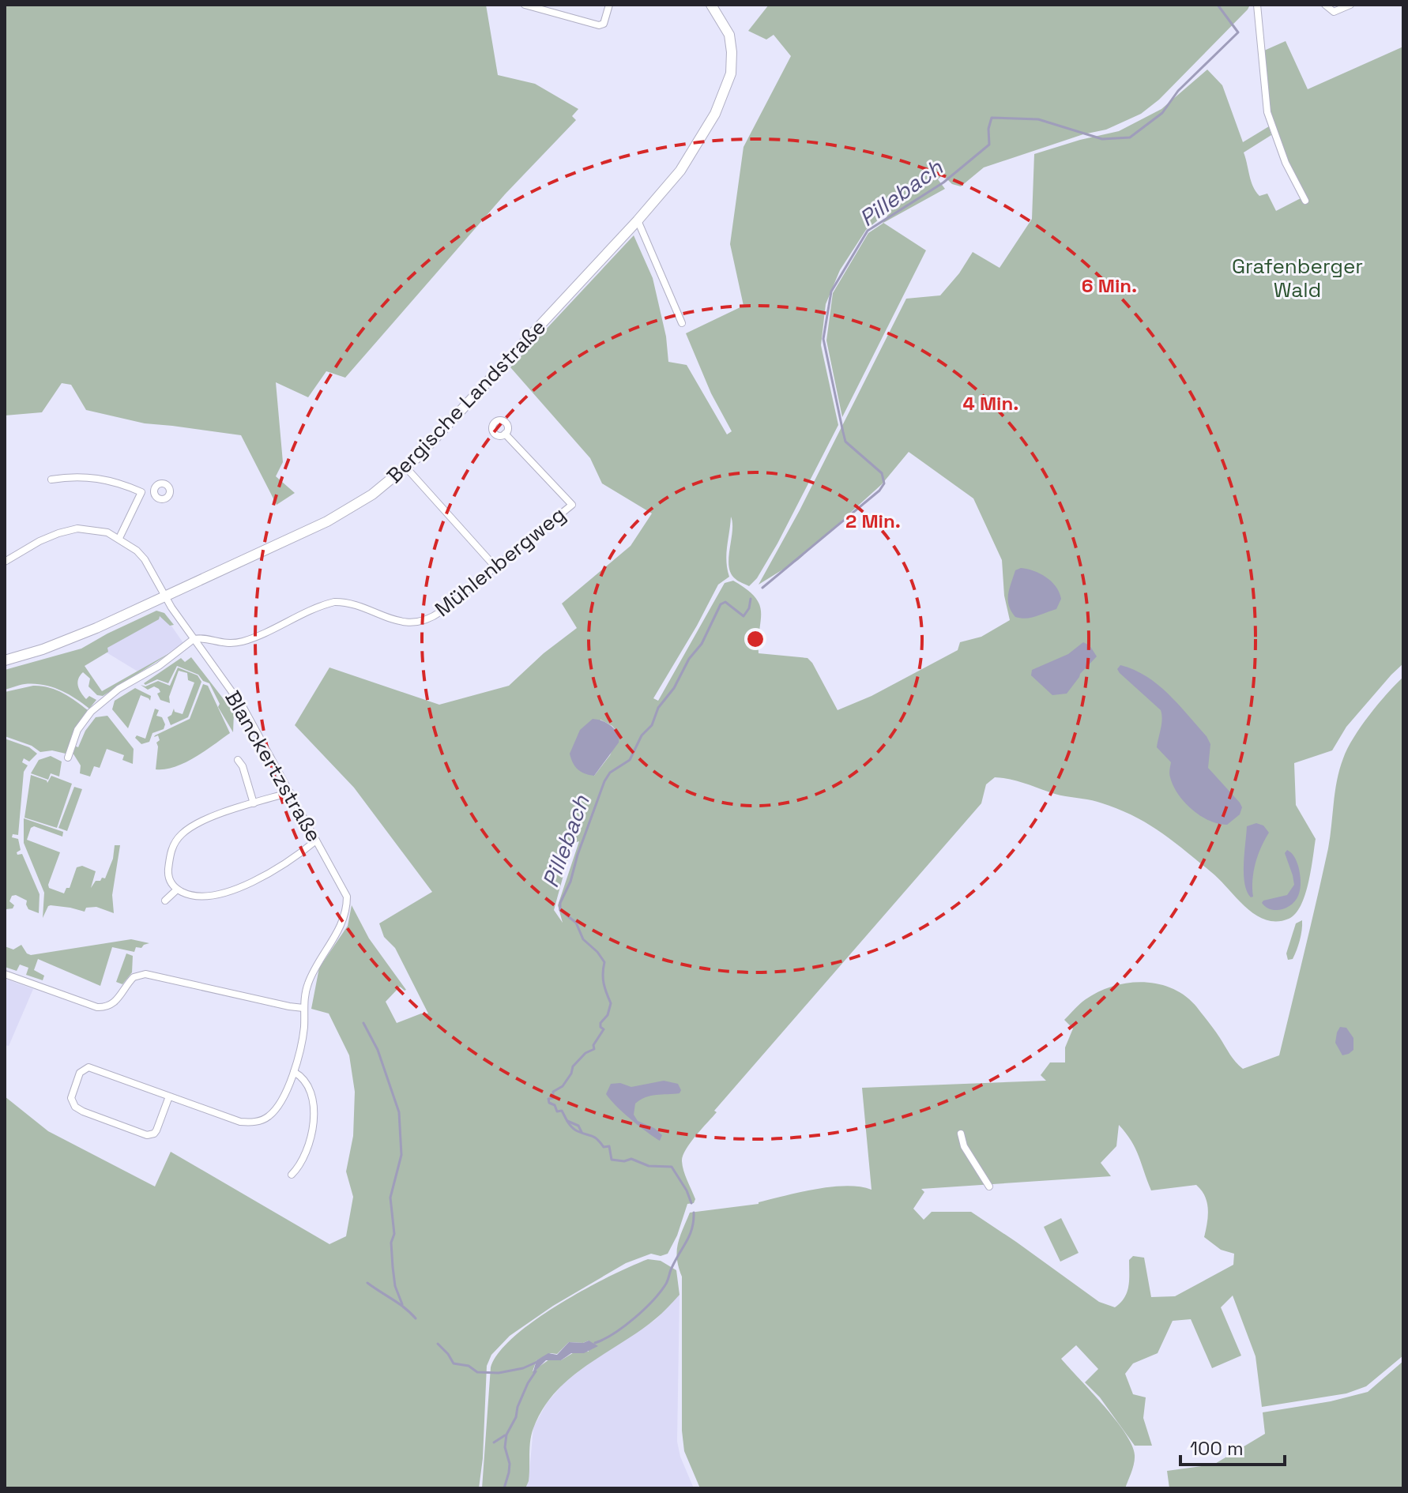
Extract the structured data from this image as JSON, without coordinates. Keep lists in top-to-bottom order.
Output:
{
  "streets": {
    "main road": ["Bergische Landstraße"],
    "street": ["Mühlenbergweg", "Blanckertzstraße"]
  },
  "crossings": [
    ["Bergische Landstraße", "Blanckertzstraße"],
    ["Mühlenbergweg", "Blanckertzstraße"]
  ],
  "water": ["Pillebach"],
  "parks": ["Grafenberger Wald"],
  "scale_bar": "100 m",
  "rings": ["6 Min.", "4 Min.", "2 Min."]
}
